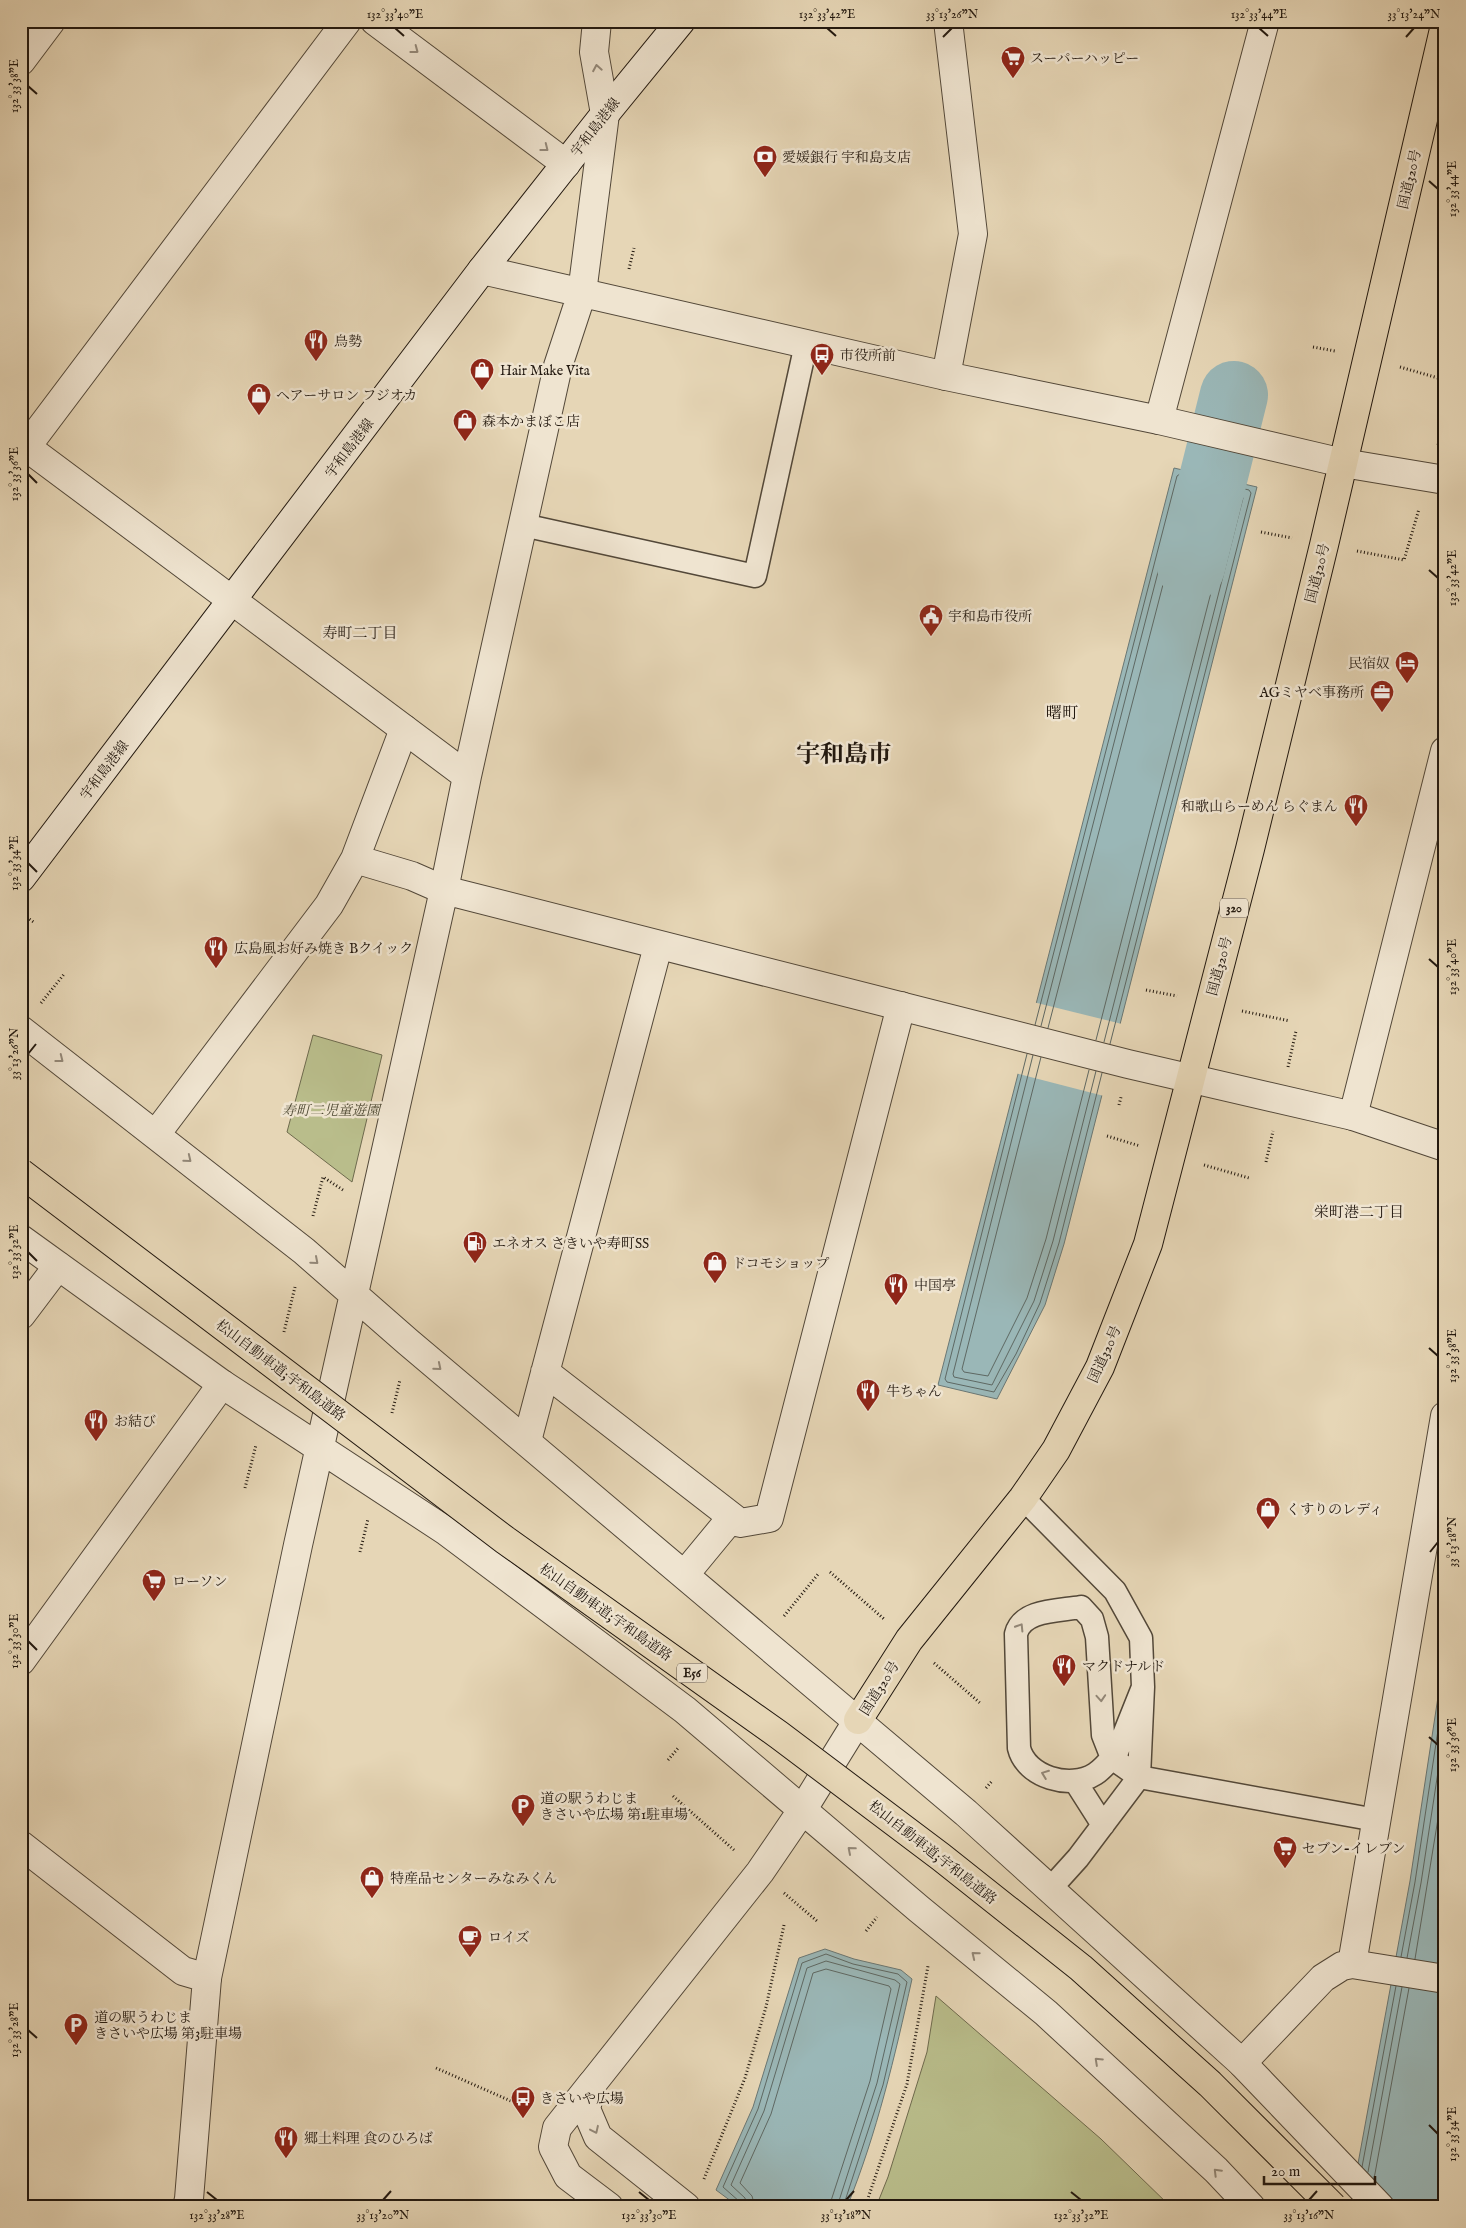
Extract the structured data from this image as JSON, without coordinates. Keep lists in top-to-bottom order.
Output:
{
  "streets": {
    "highway": [
      "国道320号",
      "320",
      "松山自動車道;宇和島道路",
      "E56"
    ],
    "street": ["宇和島港線"]
  },
  "districts": [
    "寿町二丁目",
    "曙町",
    "宇和島市",
    "栄町港二丁目"
  ],
  "parks": ["寿町二児童遊園"],
  "places": {
    "supermarket": ["スーパーハッピー", "ローソン", "セブン-イレブン"],
    "bank": ["愛媛銀行 宇和島支店"],
    "restaurant": [
      "鳥勢",
      "和歌山らーめん らぐまん",
      "広島風お好み焼き Bクイック",
      "中国亭",
      "牛ちゃん",
      "お結び",
      "マクドナルド",
      "郷土料理 食のひろば"
    ],
    "bus stop": ["市役所前", "きさいや広場"],
    "shop": [
      "Hair Make Vita",
      "ヘアーサロン フジオカ",
      "森本かまぼこ店",
      "ドコモショップ",
      "くすりのレディ",
      "特産品センターみなみくん"
    ],
    "public building": ["宇和島市役所"],
    "hotel": ["民宿奴"],
    "office": ["AGミヤベ事務所"],
    "fuel station": ["エネオス さきいや寿町SS"],
    "parking": ["道の駅うわじま きさいや広場 第1駐車場", "道の駅うわじま きさいや広場 第3駐車場"],
    "cafe": ["ロイズ"]
  },
  "scale_bar": "20 m",
  "coordinates": [
    "132°33'40\"E",
    "132°33'42\"E",
    "33°13'26\"N",
    "132°33'44\"E",
    "33°13'24\"N",
    "132°33'38\"E",
    "132°33'36\"E",
    "132°33'34\"E",
    "132°33'32\"E",
    "33°13'18\"N",
    "132°33'30\"E",
    "132°33'28\"E",
    "33°13'20\"N",
    "33°13'16\"N"
  ]
}
